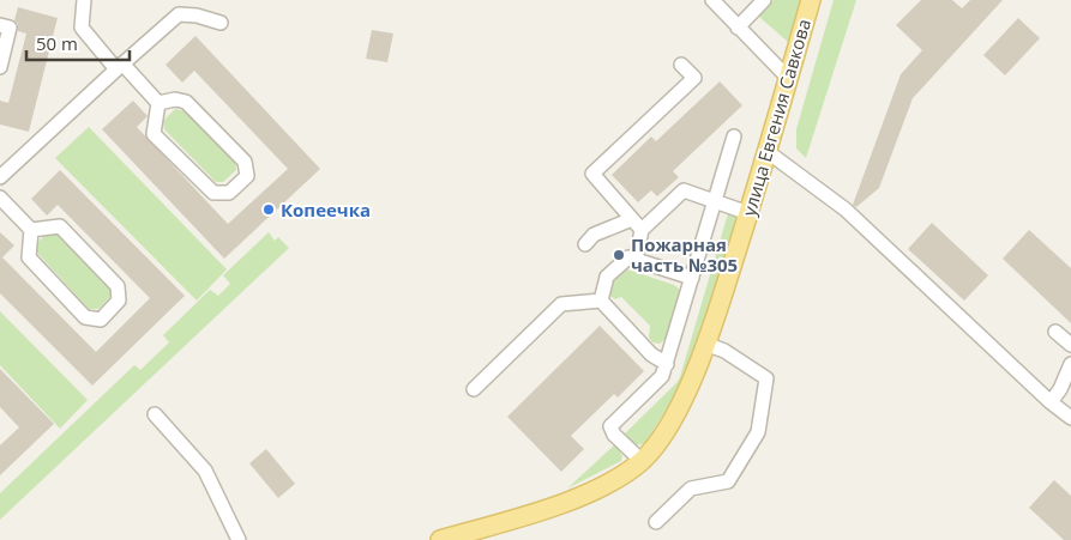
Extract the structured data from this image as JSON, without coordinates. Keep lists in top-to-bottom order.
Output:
{
  "streets": {
    "main road": ["улица Евгения Савкова"]
  },
  "places": ["Копеечка", "Пожарная часть №305"],
  "scale_bar": "50 m"
}
